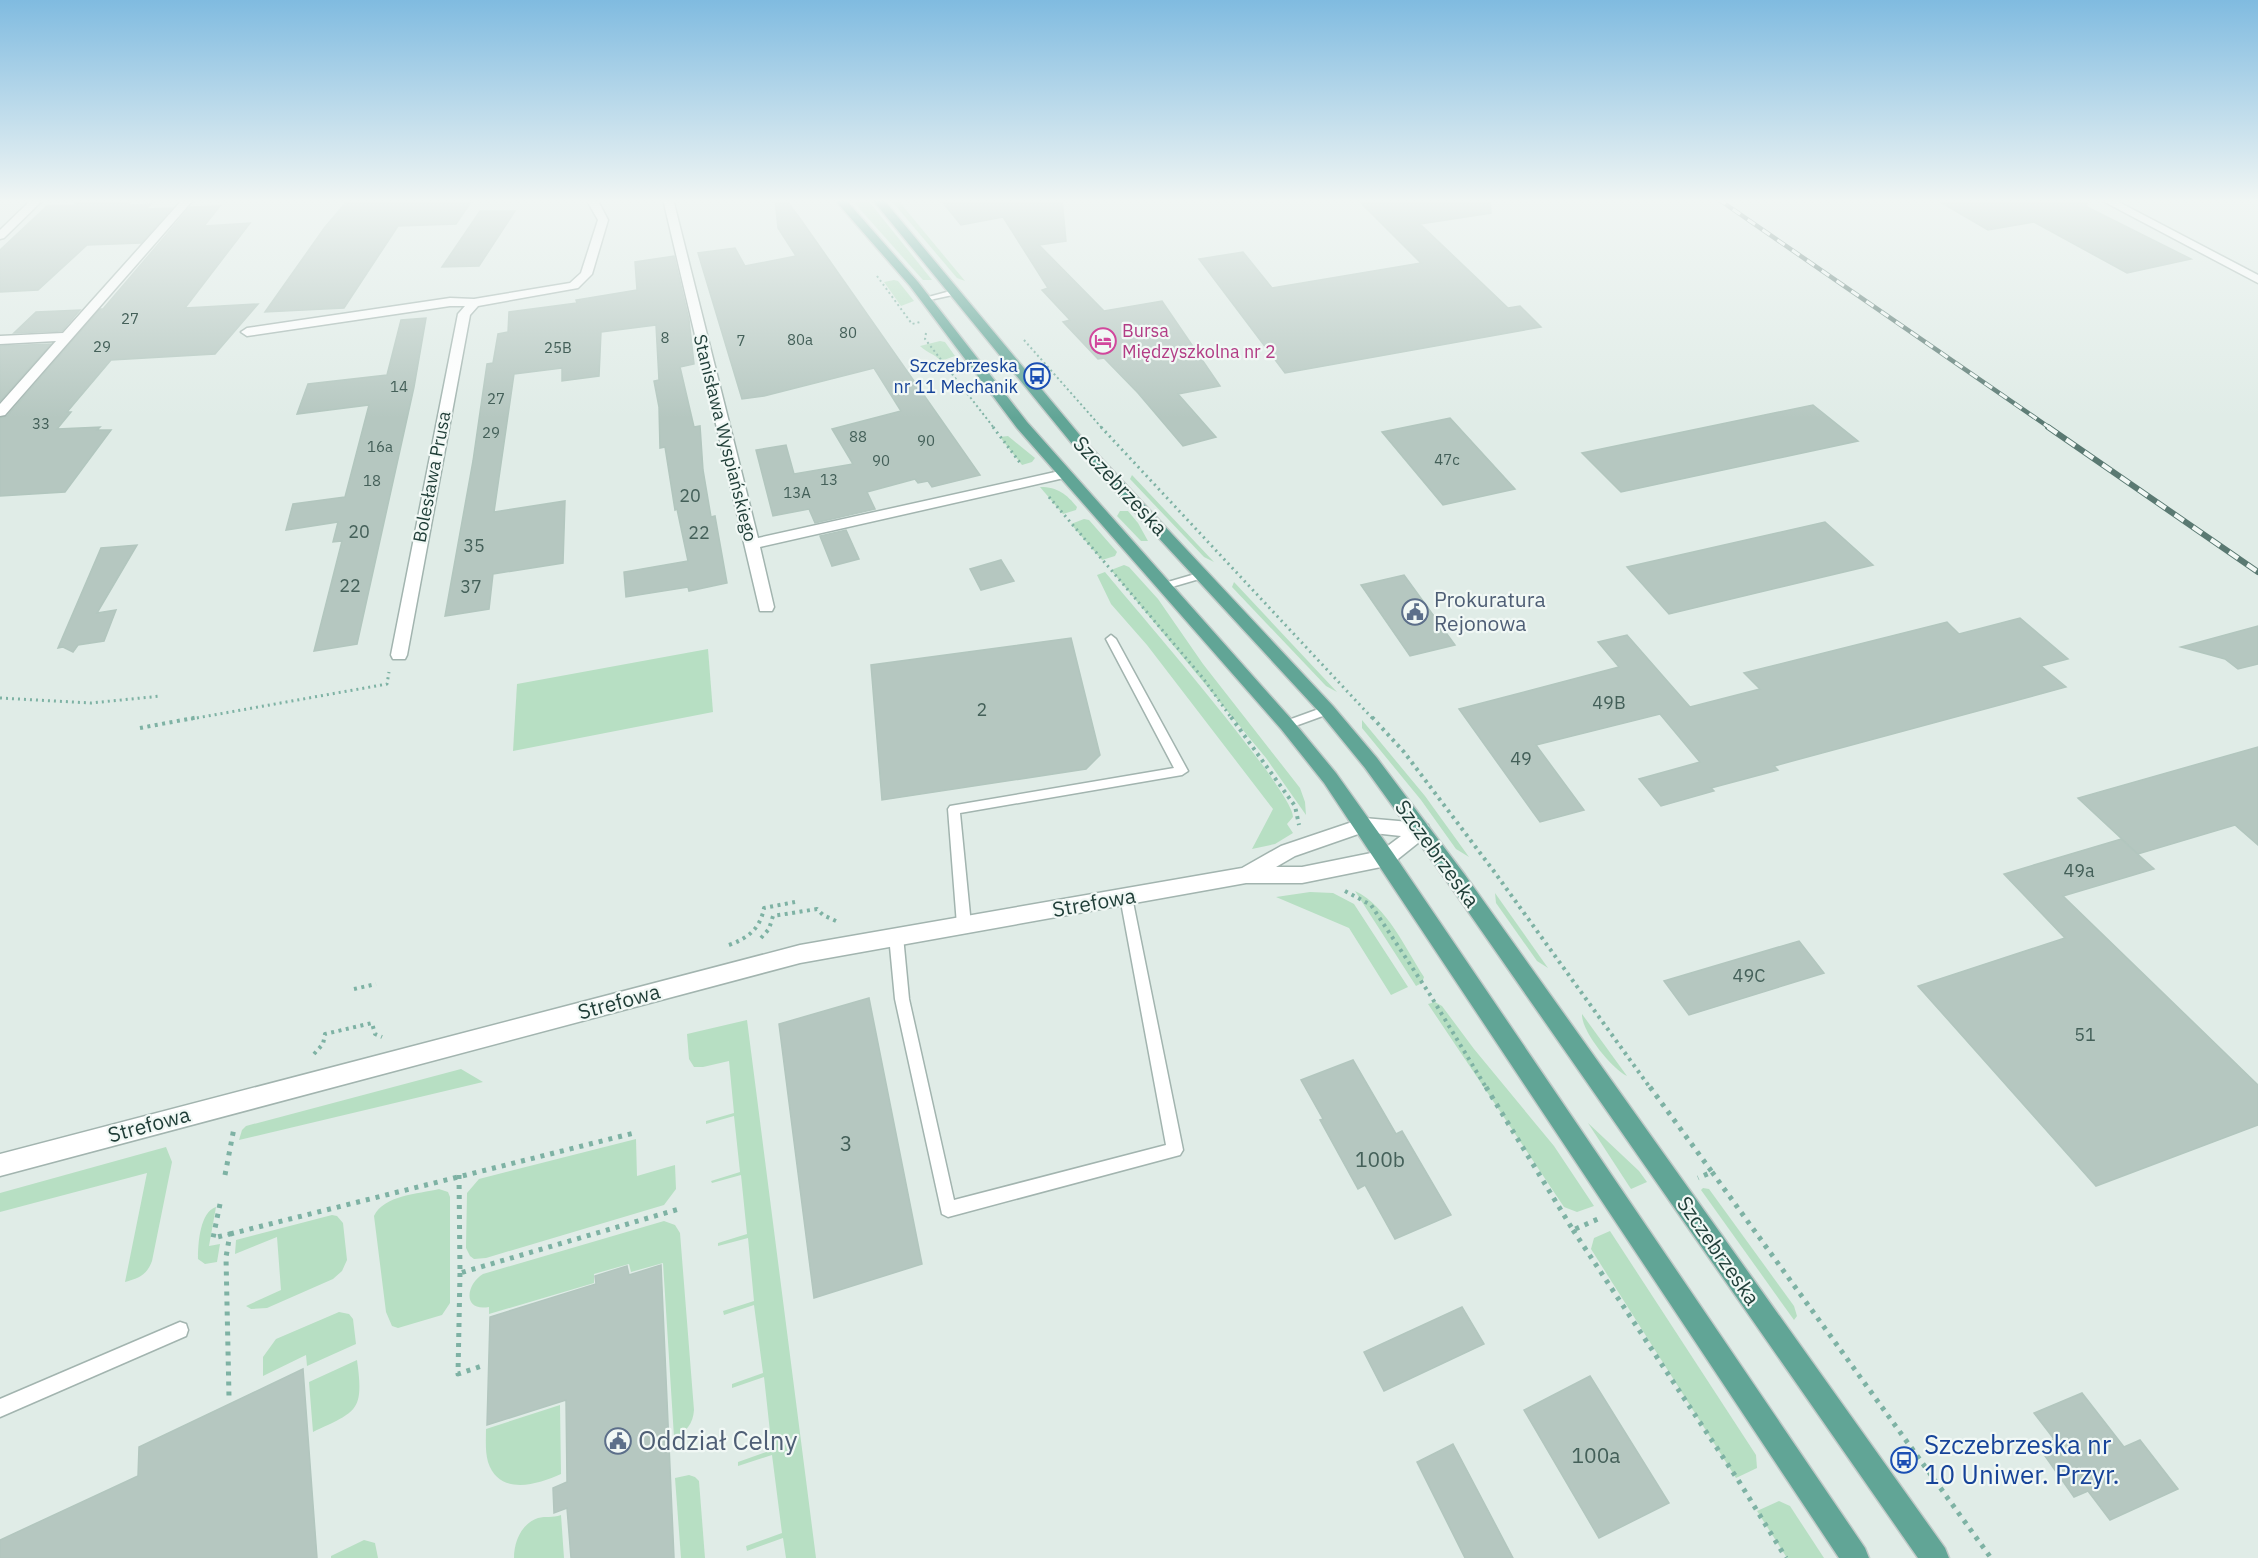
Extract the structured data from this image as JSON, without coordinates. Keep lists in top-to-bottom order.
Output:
{
  "streets": {
    "main road": ["Szczebrzeska"],
    "street": ["Stanisława Wyspiańskiego", "Bolesława Prusa", "Strefowa"]
  },
  "crossings": [
    ["Szczebrzeska", "Strefowa"]
  ],
  "places": {
    "hotel": ["Bursa Międzyszkolna nr 2"],
    "bus stop": ["Szczebrzeska nr 11 Mechanik", "Szczebrzeska nr 10 Uniwer. Przyr."],
    "public building": ["Prokuratura Rejonowa", "Oddział Celny"]
  },
  "house_numbers": [
    "27",
    "80",
    "8",
    "80a",
    "7",
    "29",
    "25B",
    "14",
    "27",
    "33",
    "29",
    "88",
    "90",
    "16a",
    "47c",
    "90",
    "13",
    "18",
    "13A",
    "20",
    "20",
    "22",
    "35",
    "22",
    "37",
    "49B",
    "2",
    "49",
    "49a",
    "49C",
    "51",
    "3",
    "100b",
    "100a"
  ]
}
